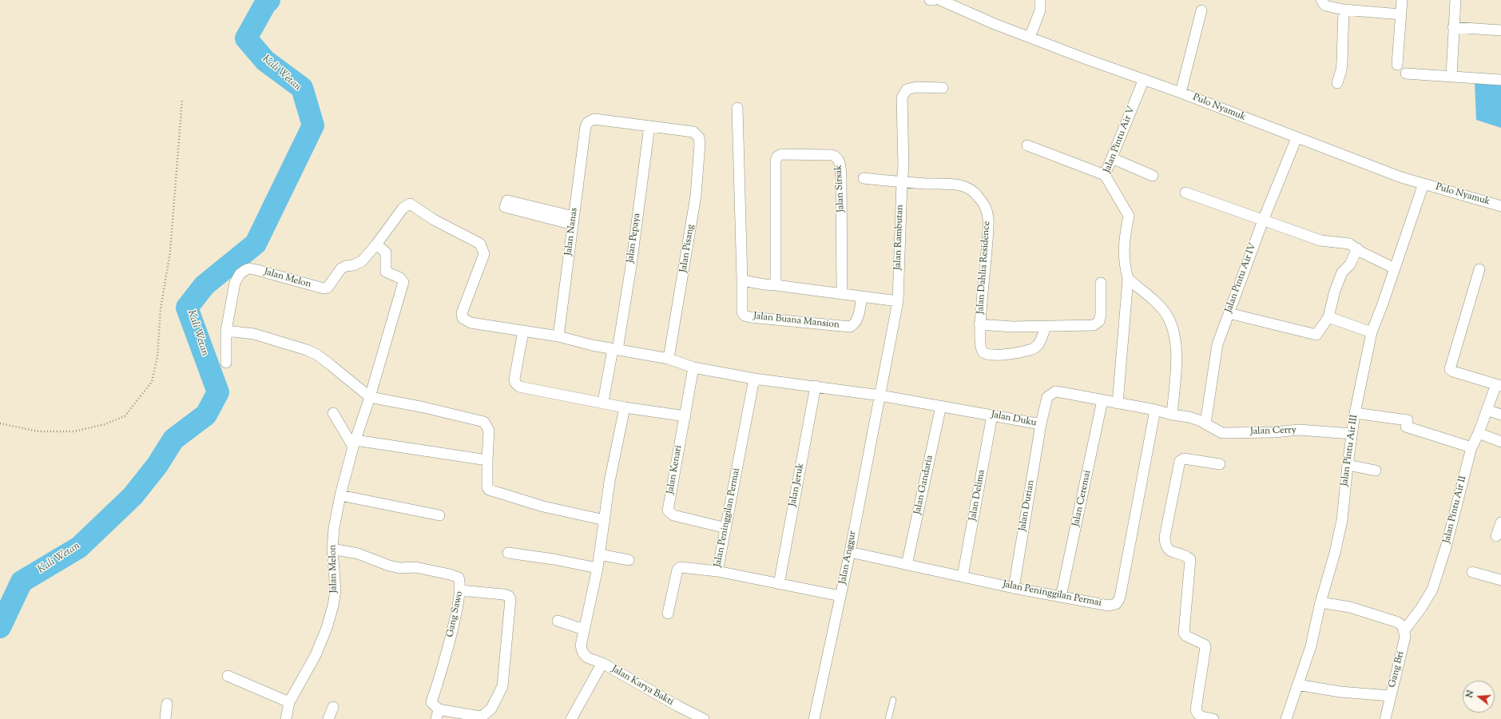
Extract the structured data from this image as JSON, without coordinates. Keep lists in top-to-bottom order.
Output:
{
  "streets": {
    "street": [
      "Pulo Nyamuk",
      "Jalan Pintu Air V",
      "Jalan Sirsak",
      "Jalan Nanas",
      "Jalan Rambutan",
      "Jalan Pepaya",
      "Jalan Pisang",
      "Jalan Dahlia Residence",
      "Jalan Pintu Air IV",
      "Jalan Melon",
      "Jalan Buana Mansion",
      "Jalan Duku",
      "Jalan Cerry",
      "Jalan Pintu Air III",
      "Jalan Kenari",
      "Jalan Jeruk",
      "Jalan Gandaria",
      "Jalan Delima",
      "Jalan Ceremai",
      "Jalan Durian",
      "Jalan Pintu Air II",
      "Jalan Peninggilan Permai",
      "Jalan Anggur",
      "Gang Sawo",
      "Gang Bri",
      "Jalan Karya Bakti"
    ]
  },
  "crossings": [
    ["Pulo Nyamuk", "Jalan Pintu Air V"],
    ["Pulo Nyamuk", "Jalan Pintu Air IV"],
    ["Pulo Nyamuk", "Jalan Pintu Air III"],
    ["Jalan Nanas", "Jalan Pepaya"],
    ["Jalan Nanas", "Jalan Pisang"],
    ["Jalan Rambutan", "Jalan Dahlia Residence"],
    ["Jalan Rambutan", "Jalan Duku"],
    ["Jalan Rambutan", "Jalan Anggur"],
    ["Jalan Pepaya", "Jalan Pisang"],
    ["Jalan Pintu Air IV", "Jalan Duku"],
    ["Jalan Pintu Air IV", "Jalan Cerry"],
    ["Jalan Melon", "Gang Sawo"],
    ["Jalan Duku", "Jalan Cerry"],
    ["Jalan Duku", "Jalan Gandaria"],
    ["Jalan Duku", "Jalan Delima"],
    ["Jalan Duku", "Jalan Ceremai"],
    ["Jalan Duku", "Jalan Durian"],
    ["Jalan Duku", "Jalan Peninggilan Permai"],
    ["Jalan Duku", "Jalan Anggur"],
    ["Jalan Cerry", "Jalan Pintu Air III"],
    ["Jalan Kenari", "Jalan Peninggilan Permai"],
    ["Jalan Jeruk", "Jalan Peninggilan Permai"],
    ["Jalan Gandaria", "Jalan Peninggilan Permai"],
    ["Jalan Delima", "Jalan Peninggilan Permai"],
    ["Jalan Ceremai", "Jalan Peninggilan Permai"],
    ["Jalan Durian", "Jalan Peninggilan Permai"],
    ["Jalan Pintu Air II", "Gang Bri"],
    ["Jalan Peninggilan Permai", "Jalan Anggur"]
  ],
  "water": ["Kali Wetan"],
  "north": "left"
}
